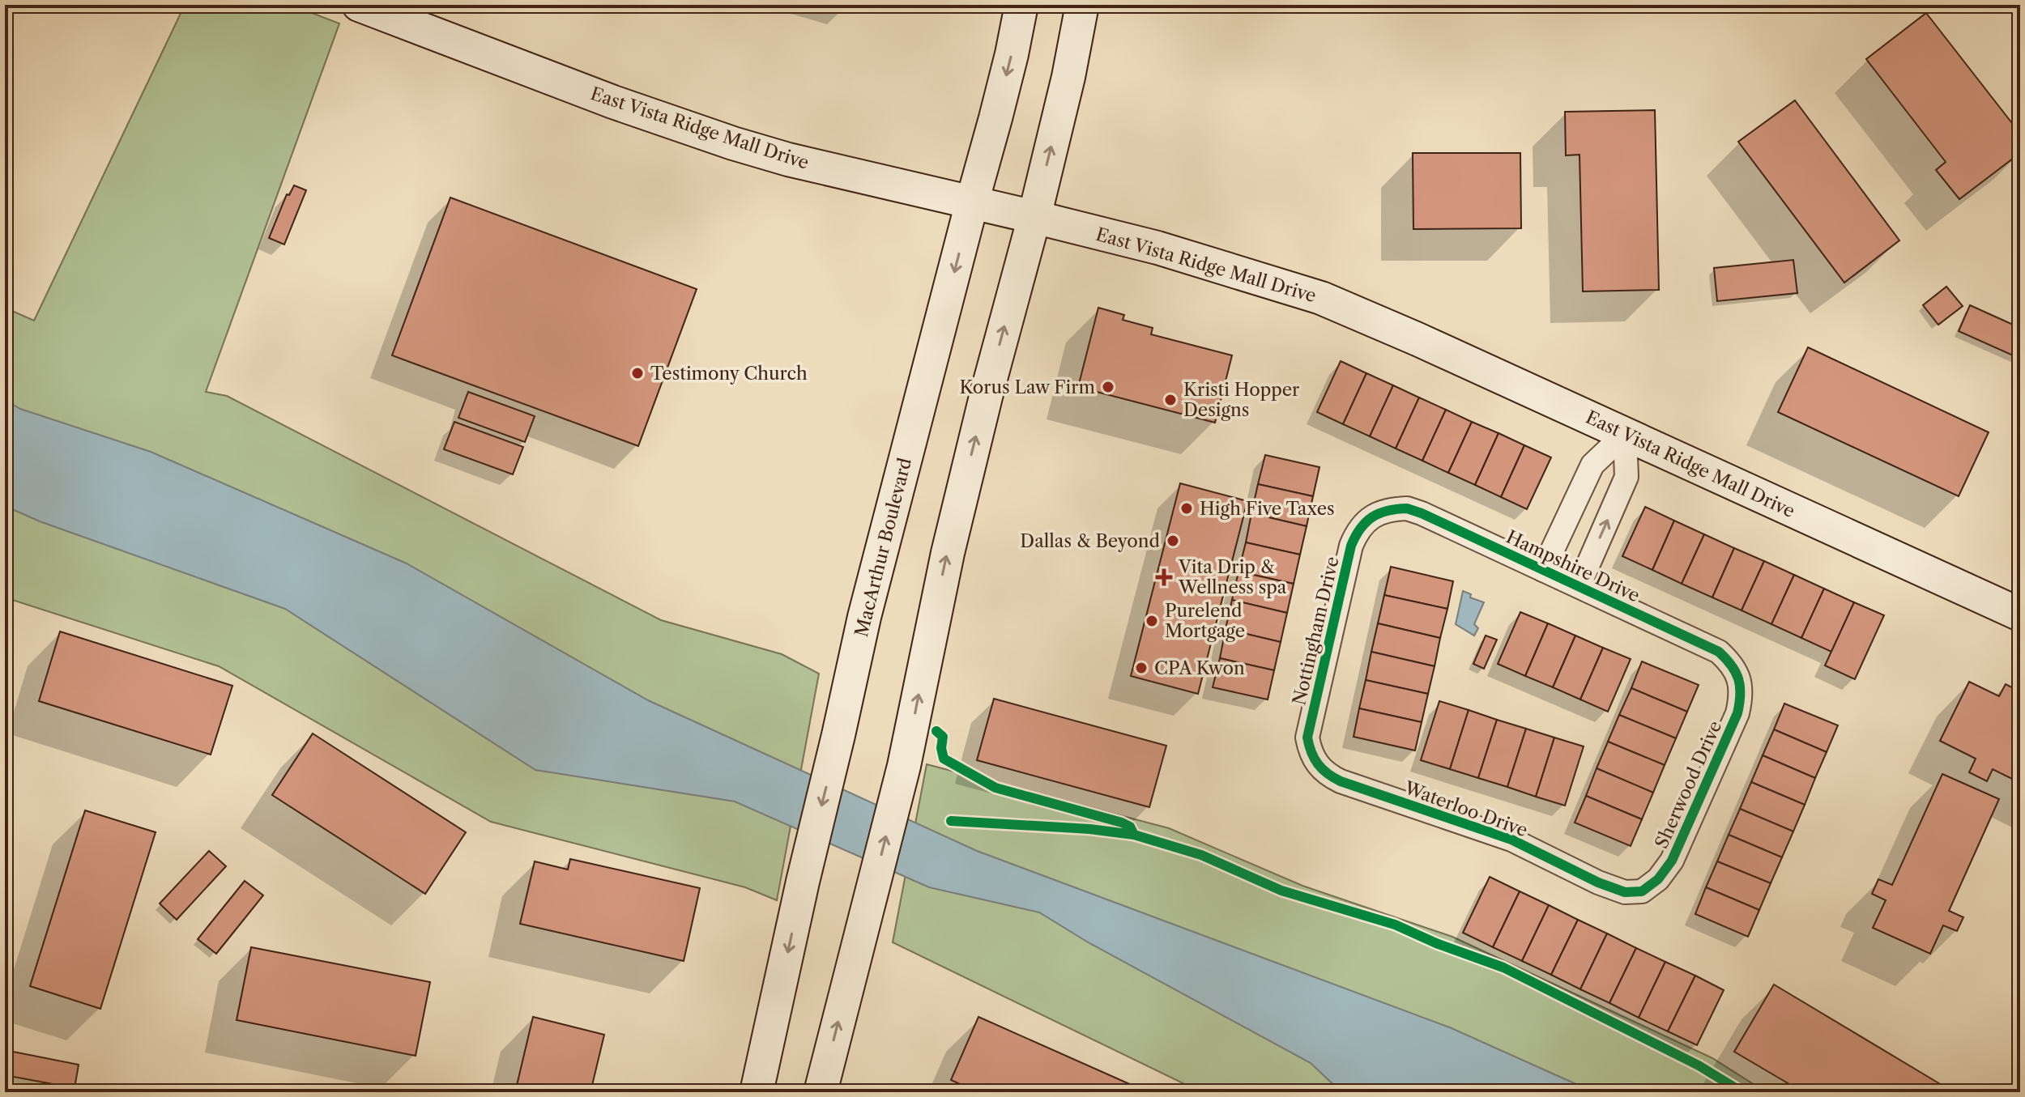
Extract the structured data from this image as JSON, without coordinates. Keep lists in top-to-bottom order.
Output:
{
  "streets": {
    "main road": ["East Vista Ridge Mall Drive", "MacArthur Boulevard"],
    "street": [
      "Hampshire Drive",
      "Nottingham Drive",
      "Sherwood Drive",
      "Waterloo Drive"
    ]
  },
  "crossings": [
    ["East Vista Ridge Mall Drive", "MacArthur Boulevard"],
    ["Hampshire Drive", "Nottingham Drive"],
    ["Hampshire Drive", "Sherwood Drive"],
    ["Nottingham Drive", "Waterloo Drive"],
    ["Sherwood Drive", "Waterloo Drive"]
  ],
  "places": {
    "other": [
      "Testimony Church",
      "Korus Law Firm",
      "Kristi Hopper Designs",
      "High Five Taxes",
      "Dallas & Beyond",
      "Purelend Mortgage",
      "CPA Kwon"
    ],
    "health": ["Vita Drip & Wellness spa"]
  }
}
